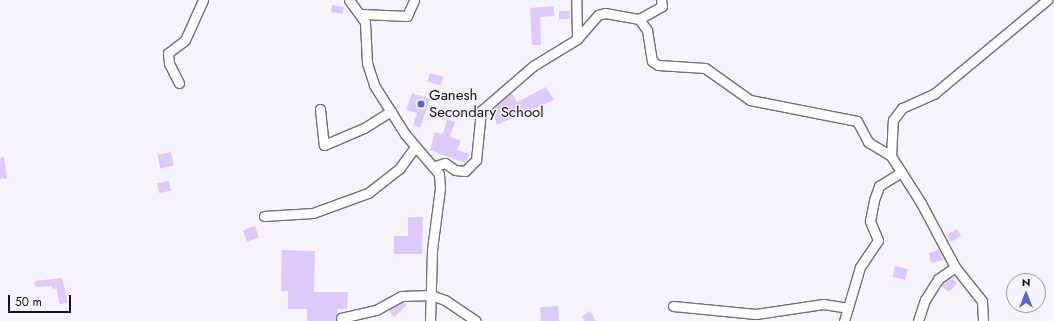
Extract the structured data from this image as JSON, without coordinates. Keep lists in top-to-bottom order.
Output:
{
  "places": ["Ganesh Secondary School"],
  "scale_bar": "50 m",
  "north": "top"
}
